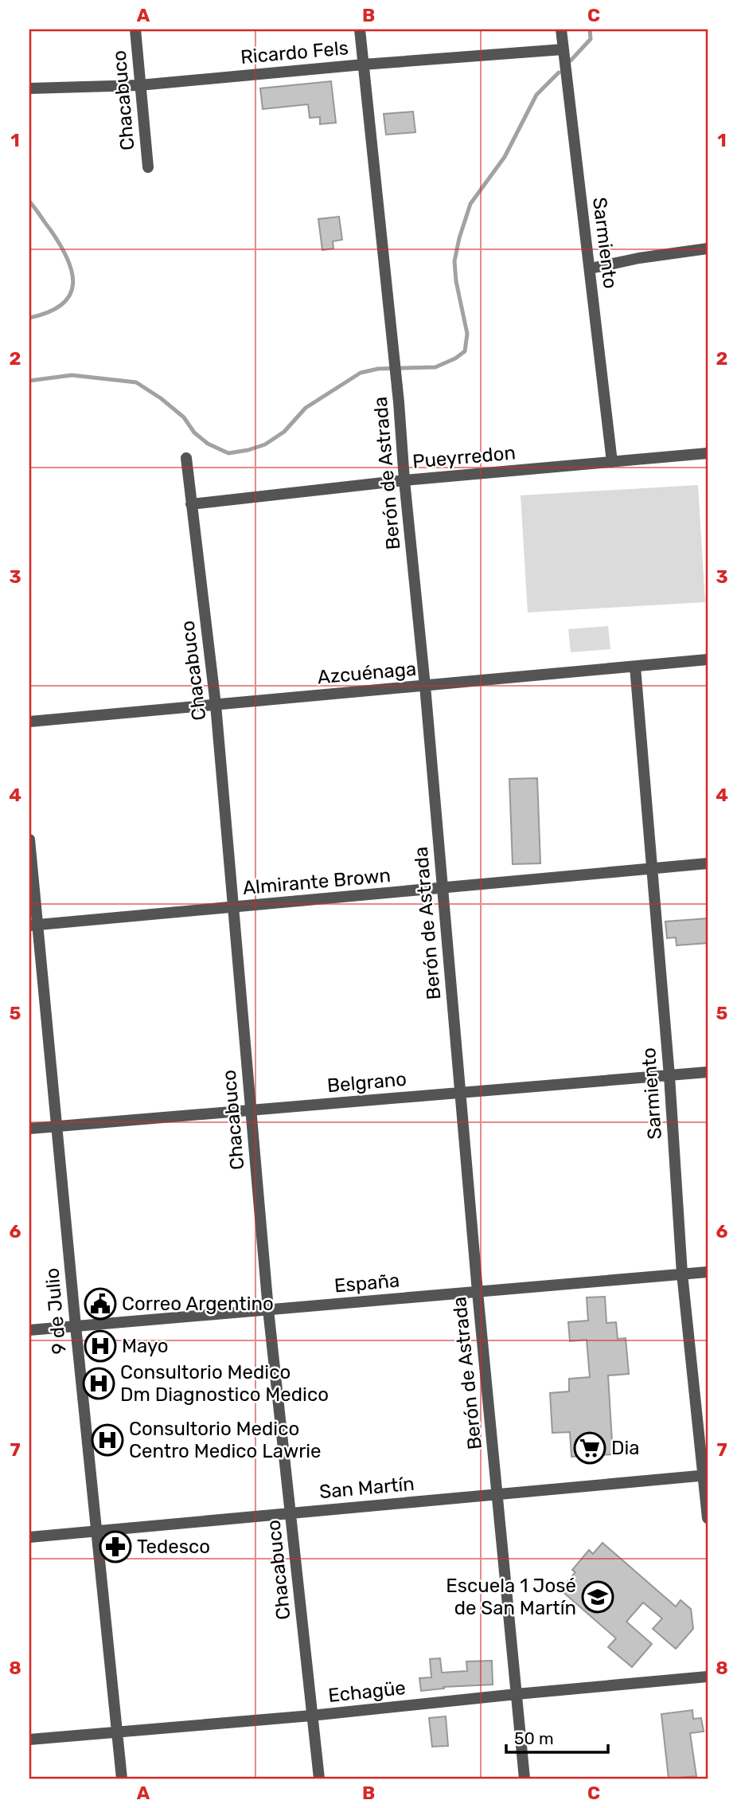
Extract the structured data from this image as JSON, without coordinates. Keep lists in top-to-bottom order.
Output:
{
  "streets": {
    "street": [
      "Ricardo Fels",
      "Chacabuco",
      "Sarmiento",
      "Pueyrredon",
      "Berón de Astrada",
      "Azcuénaga",
      "Almirante Brown",
      "Belgrano",
      "España",
      "9 de Julio",
      "San Martín",
      "Echagüe"
    ]
  },
  "crossings": [
    ["Ricardo Fels", "Chacabuco"],
    ["Ricardo Fels", "Sarmiento"],
    ["Ricardo Fels", "Berón de Astrada"],
    ["Chacabuco", "Pueyrredon"],
    ["Chacabuco", "Azcuénaga"],
    ["Chacabuco", "Almirante Brown"],
    ["Chacabuco", "Belgrano"],
    ["Chacabuco", "España"],
    ["Chacabuco", "San Martín"],
    ["Chacabuco", "Echagüe"],
    ["Sarmiento", "Pueyrredon"],
    ["Sarmiento", "Azcuénaga"],
    ["Sarmiento", "Almirante Brown"],
    ["Sarmiento", "Belgrano"],
    ["Sarmiento", "España"],
    ["Sarmiento", "San Martín"],
    ["Pueyrredon", "Berón de Astrada"],
    ["Berón de Astrada", "Azcuénaga"],
    ["Berón de Astrada", "Almirante Brown"],
    ["Berón de Astrada", "Belgrano"],
    ["Berón de Astrada", "España"],
    ["Berón de Astrada", "San Martín"],
    ["Berón de Astrada", "Echagüe"],
    ["Almirante Brown", "9 de Julio"],
    ["Belgrano", "9 de Julio"],
    ["España", "9 de Julio"],
    ["9 de Julio", "San Martín"],
    ["9 de Julio", "Echagüe"]
  ],
  "places": {
    "public building": ["Correo Argentino"],
    "hospital": ["Mayo", "Consultorio Medico Dm Diagnostico Medico", "Consultorio Medico Centro Medico Lawrie"],
    "supermarket": ["Dia"],
    "pharmacy": ["Tedesco"],
    "school or university": ["Escuela 1 José de San Martín"]
  },
  "scale_bar": "50 m",
  "grid": {
    "columns": ["A", "B", "C"],
    "rows": [
      "1",
      "2",
      "3",
      "4",
      "5",
      "6",
      "7",
      "8"
    ]
  }
}
